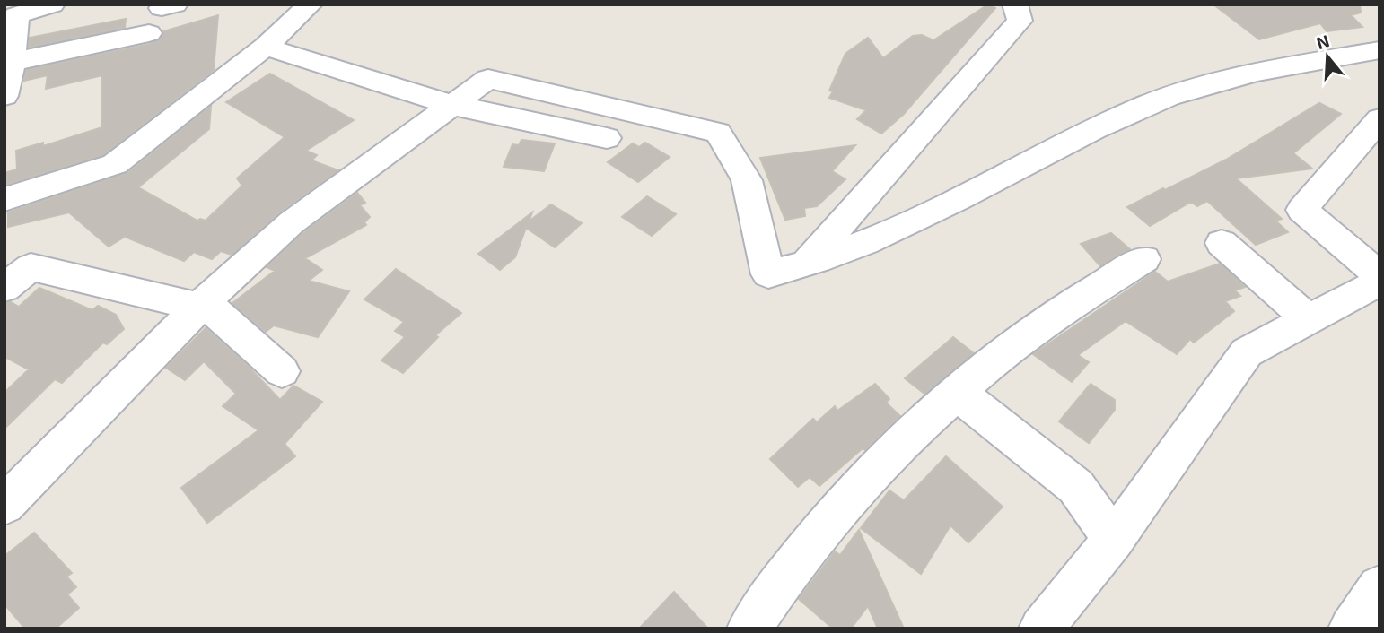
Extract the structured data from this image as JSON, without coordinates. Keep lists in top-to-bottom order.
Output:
{
  "north": "top"
}
